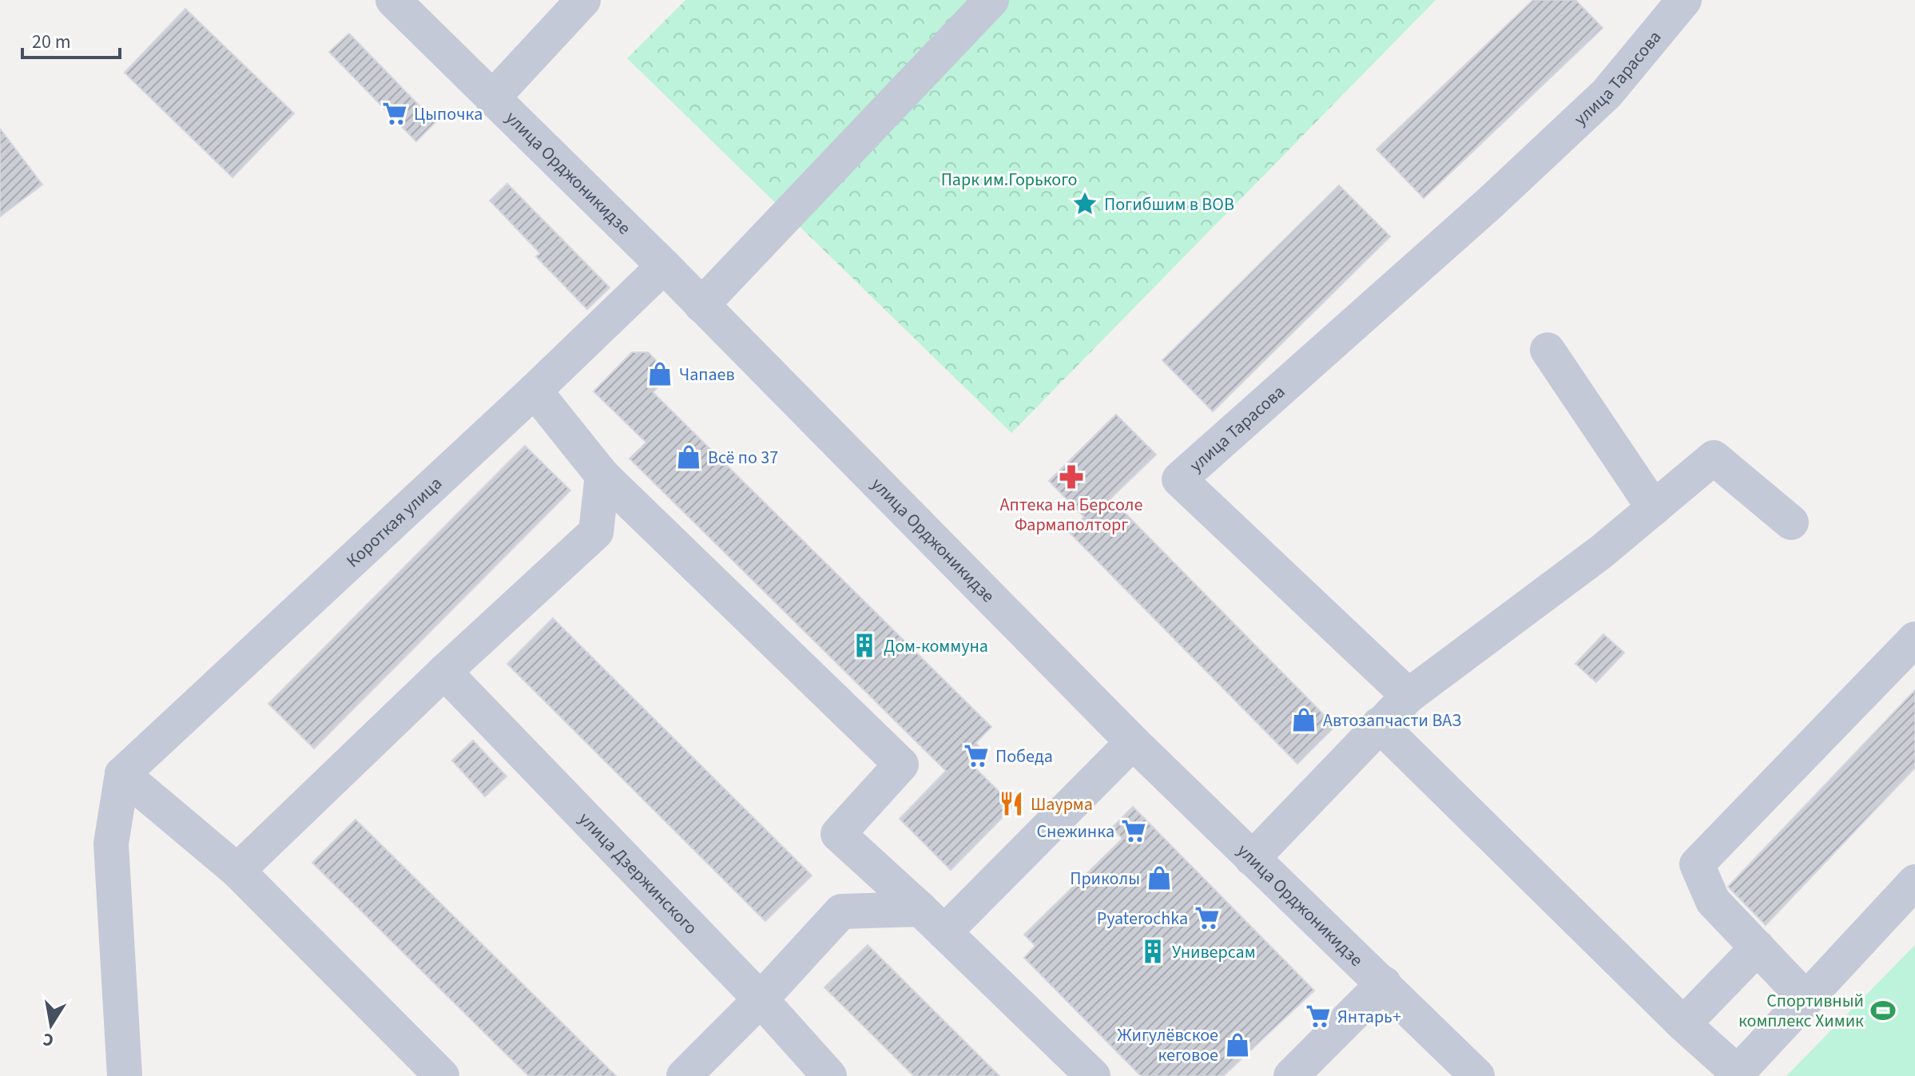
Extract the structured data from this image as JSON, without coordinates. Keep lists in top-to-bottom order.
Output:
{
  "streets": {
    "street": [
      "улица Тарасова",
      "улица Орджоникидзе",
      "Короткая улица",
      "улица Дзержинского"
    ]
  },
  "crossings": [
    ["улица Орджоникидзе", "Короткая улица"]
  ],
  "parks": ["Парк им.Горького"],
  "places": {
    "supermarket": [
      "Цыпочка",
      "Победа",
      "Снежинка",
      "Pyaterochka",
      "Янтарь+"
    ],
    "place": ["Погибшим в ВОВ"],
    "shop": [
      "Чапаев",
      "Всё по 37",
      "Автозапчасти ВАЗ",
      "Приколы",
      "Жигулёвское кеговое"
    ],
    "pharmacy": ["Аптека на Берсоле Фармаполторг"],
    "building": ["Дом-коммуна", "Универсам"],
    "restaurant": ["Шаурма"],
    "sports": ["Спортивный комплекс Химик"]
  },
  "scale_bar": "20 m",
  "north": "bottom"
}
